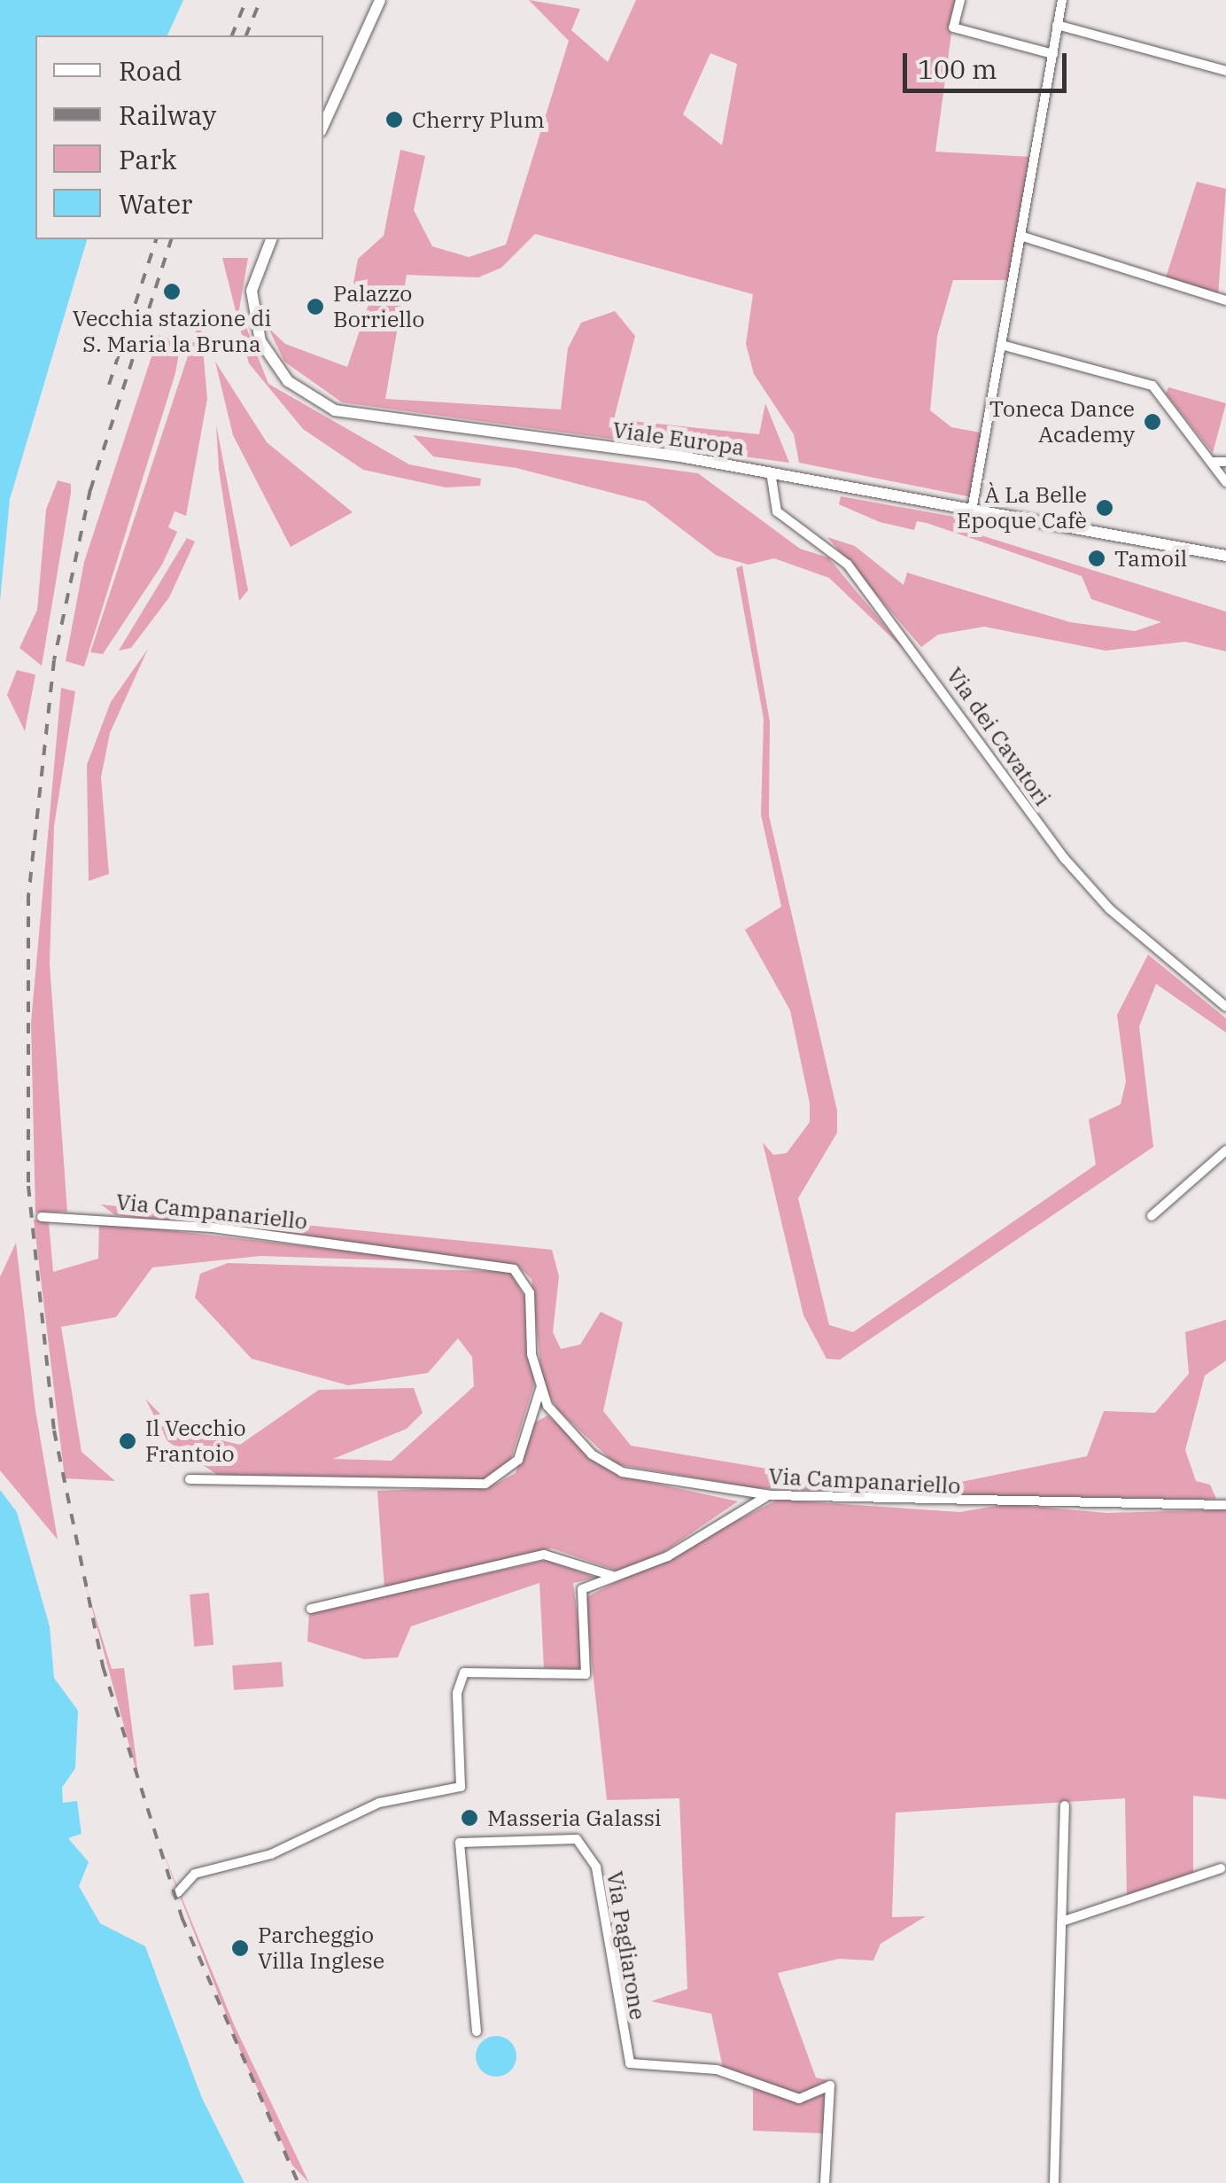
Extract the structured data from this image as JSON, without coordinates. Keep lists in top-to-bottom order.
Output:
{
  "streets": {
    "street": [
      "Viale Europa",
      "Via dei Cavatori",
      "Via Campanariello",
      "Via Pagliarone"
    ]
  },
  "crossings": [
    ["Viale Europa", "Via dei Cavatori"]
  ],
  "places": [
    "Cherry Plum",
    "Vecchia stazione di S. Maria la Bruna",
    "Palazzo Borriello",
    "Toneca Dance Academy",
    "À La Belle Epoque Cafè",
    "Tamoil",
    "Il Vecchio Frantoio",
    "Masseria Galassi",
    "Parcheggio Villa Inglese"
  ],
  "legend": [
    "Road",
    "Railway",
    "Park",
    "Water"
  ],
  "scale_bar": "100 m"
}
